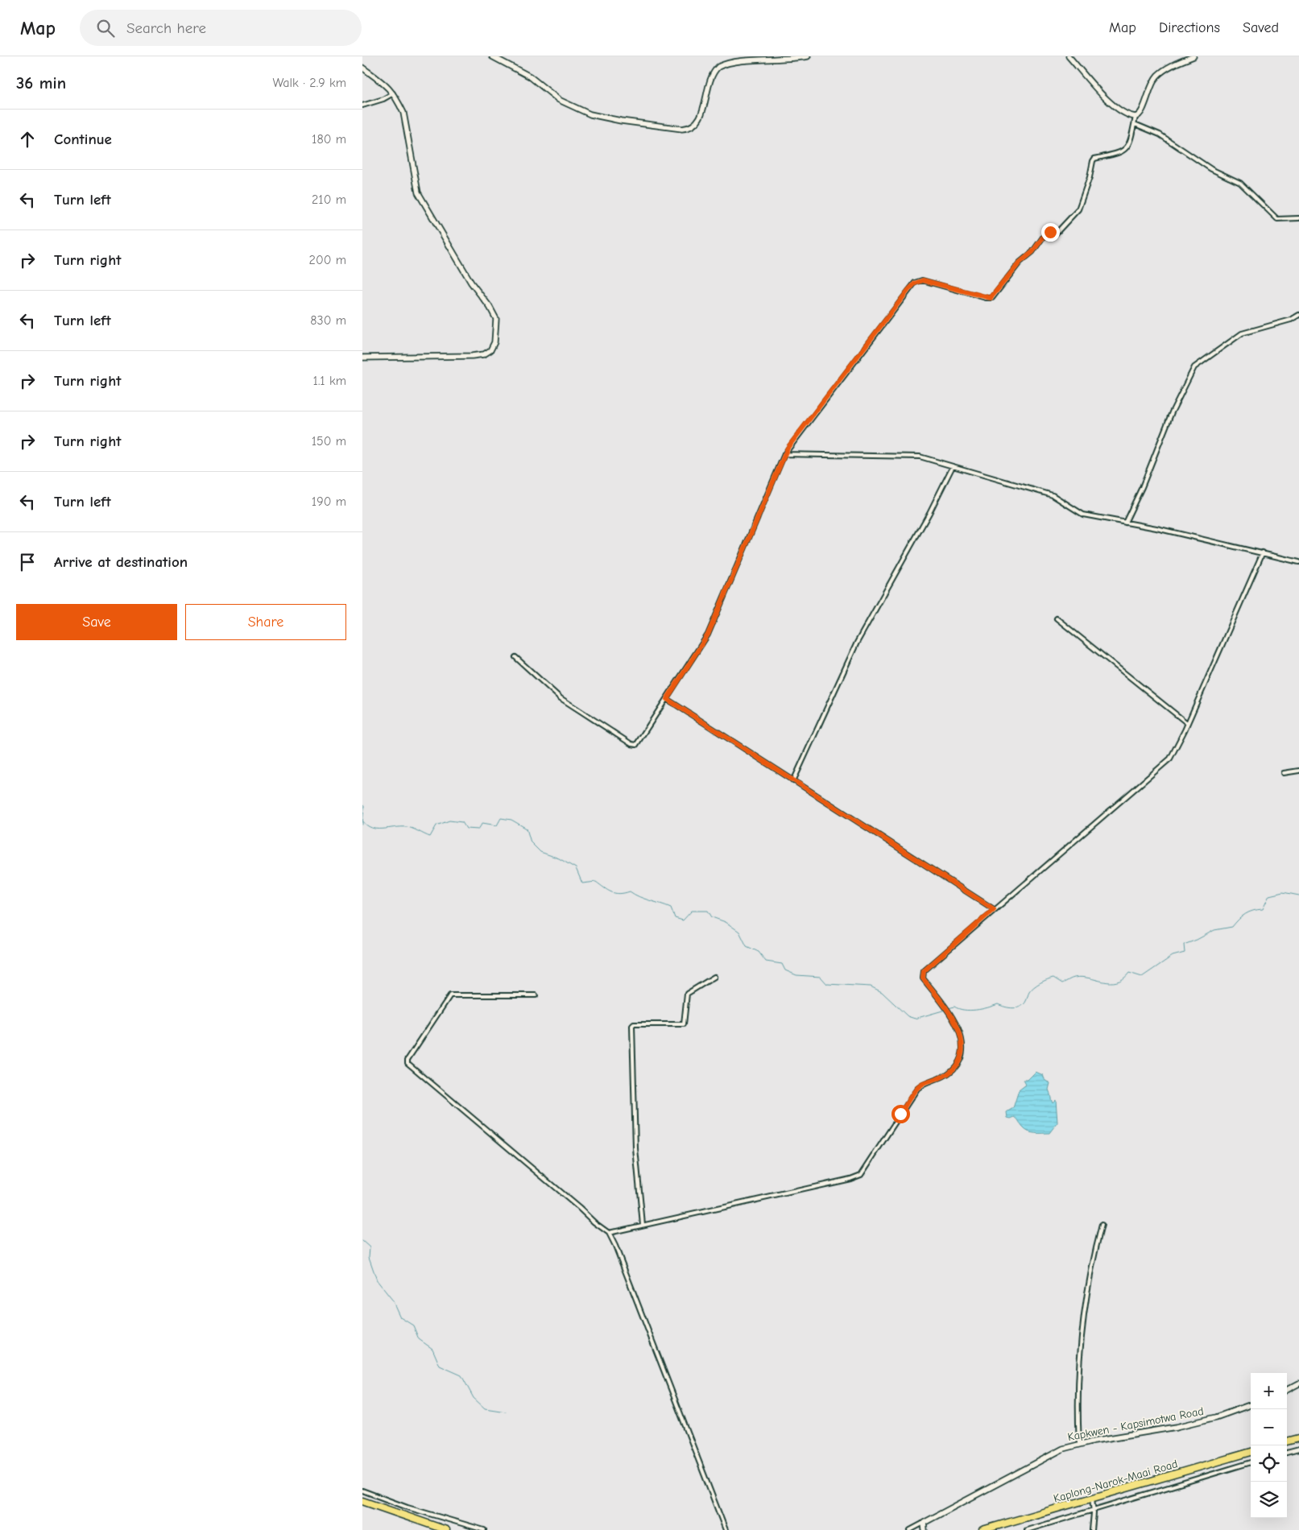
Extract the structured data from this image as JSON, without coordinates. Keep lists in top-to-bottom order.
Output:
{
  "streets": {
    "highway": ["Kaplong-Narok-Maai Road"],
    "street": ["Kapkwen - Kapsimotwa Road"]
  },
  "page": {
    "header": "Map",
    "search": "Search here",
    "nav": ["Map", "Directions", "Saved"],
    "heading": ["36 min", "Walk · 2.9 km"],
    "list": [
      ["Continue", "180 m"],
      ["Turn left", "210 m"],
      ["Turn right", "200 m"],
      ["Turn left", "830 m"],
      ["Turn right", "1.1 km"],
      ["Turn right", "150 m"],
      ["Turn left", "190 m"],
      "Arrive at destination"
    ],
    "buttons": ["Save", "Share"],
    "map_buttons": ["+", "−"]
  }
}
